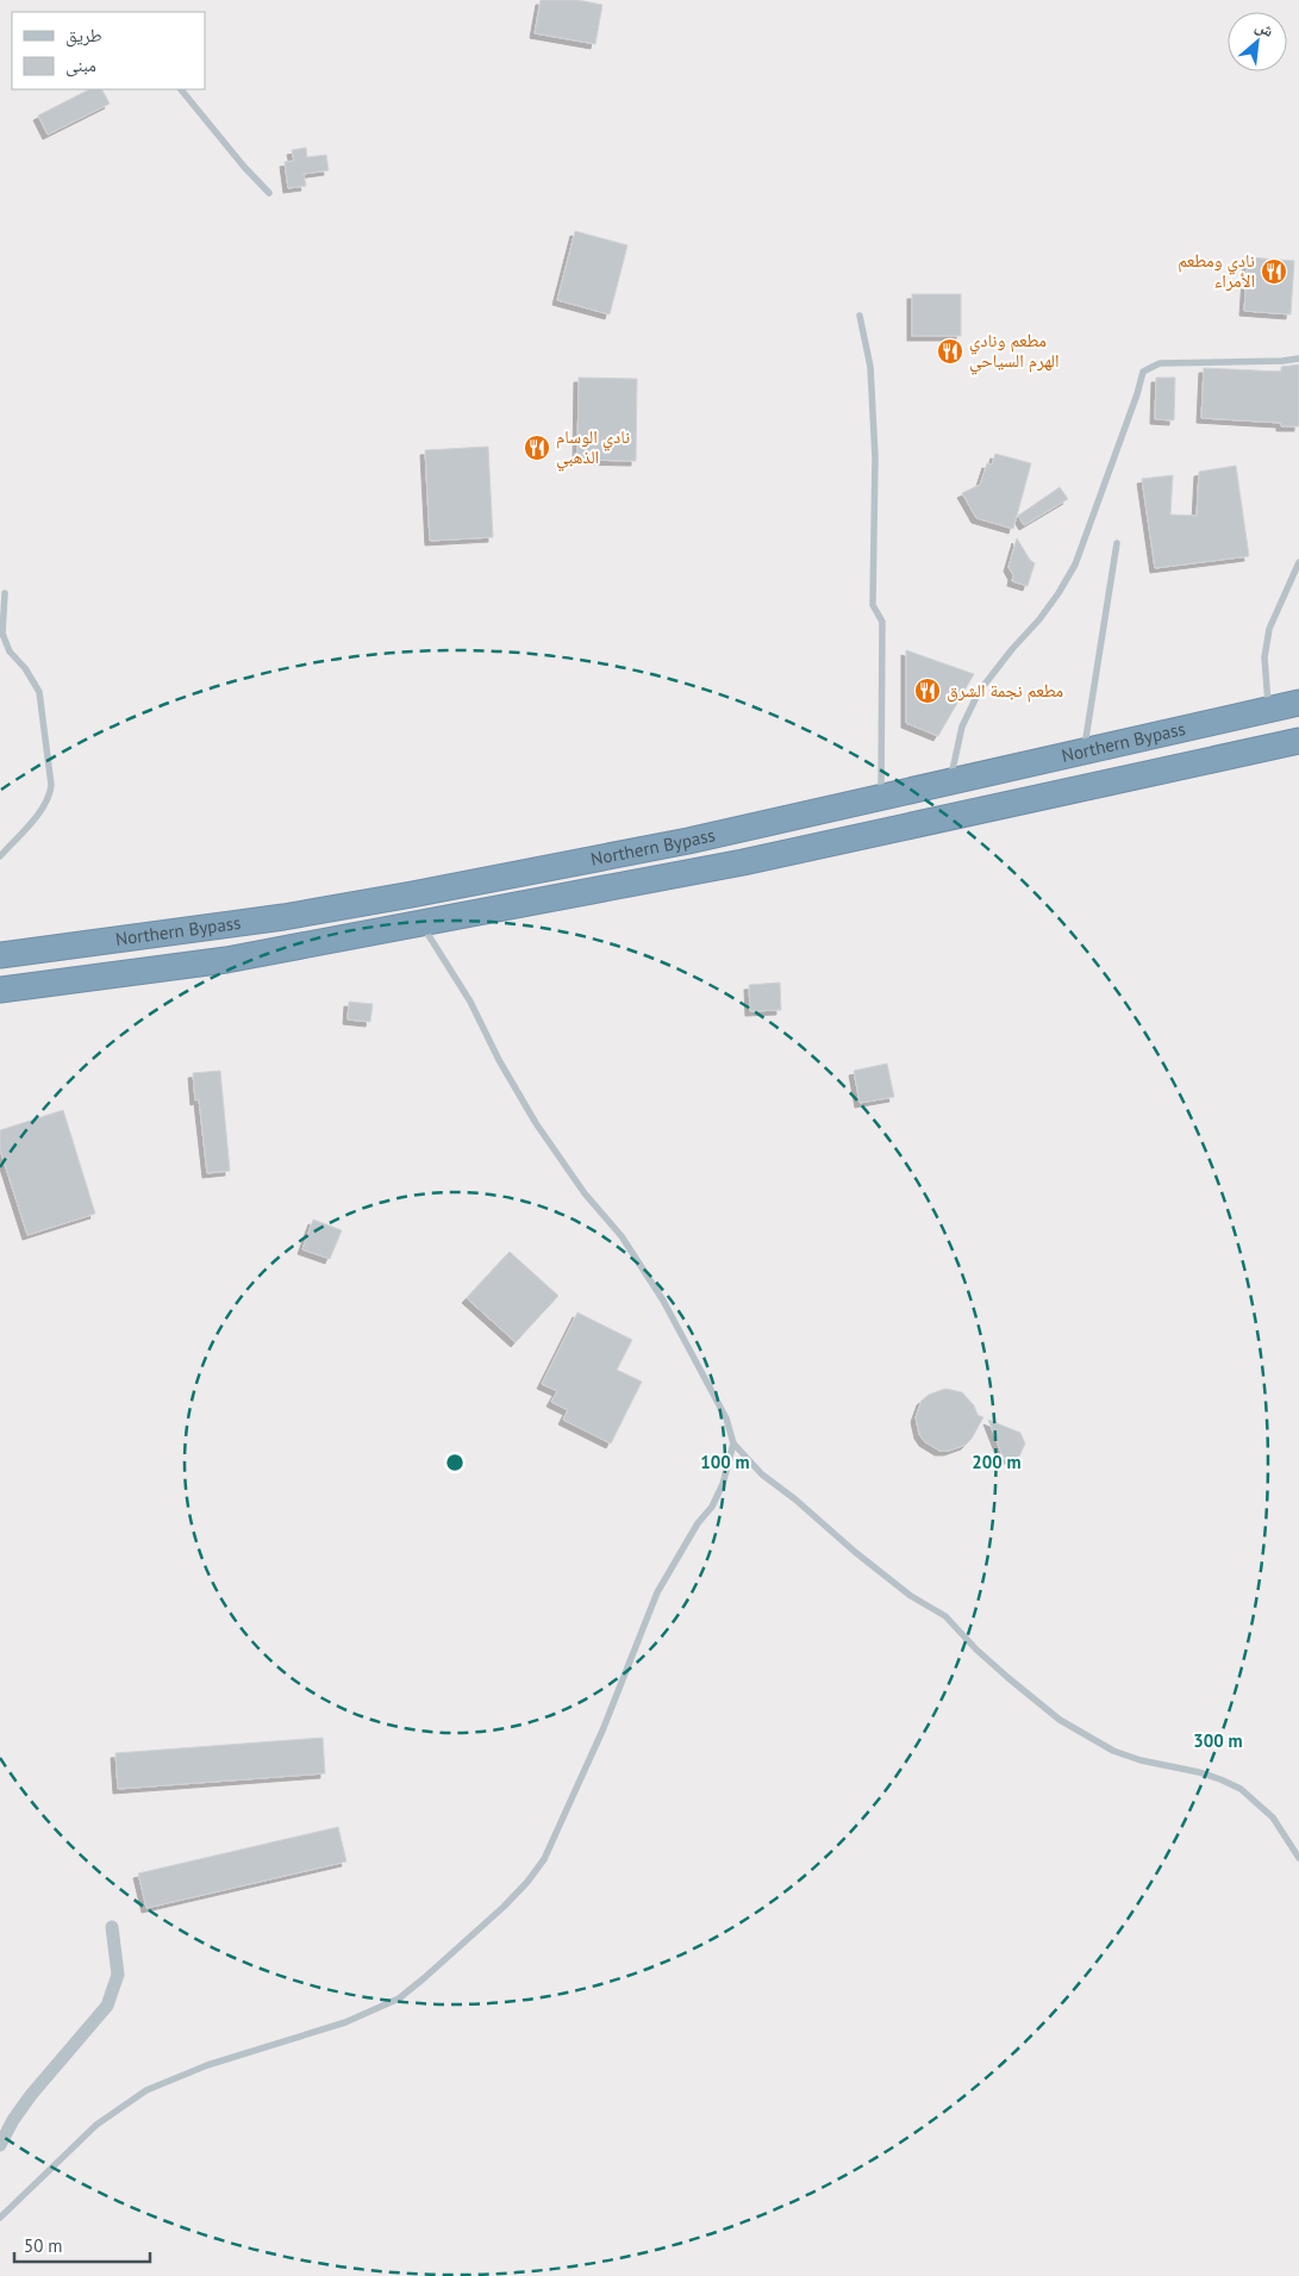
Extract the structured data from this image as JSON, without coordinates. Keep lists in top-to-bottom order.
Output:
{
  "streets": {
    "highway": ["Northern Bypass"]
  },
  "places": {
    "restaurant": [
      "نادي ومطعم الأمراء",
      "مطعم ونادي الهرم السياحي",
      "نادي الوسام الذهبي",
      "مطعم نجمة الشرق"
    ]
  },
  "legend": ["طريق", "مبنى"],
  "scale_bar": "50 m",
  "north": "top right",
  "rings": ["100 m", "200 m", "300 m"]
}
